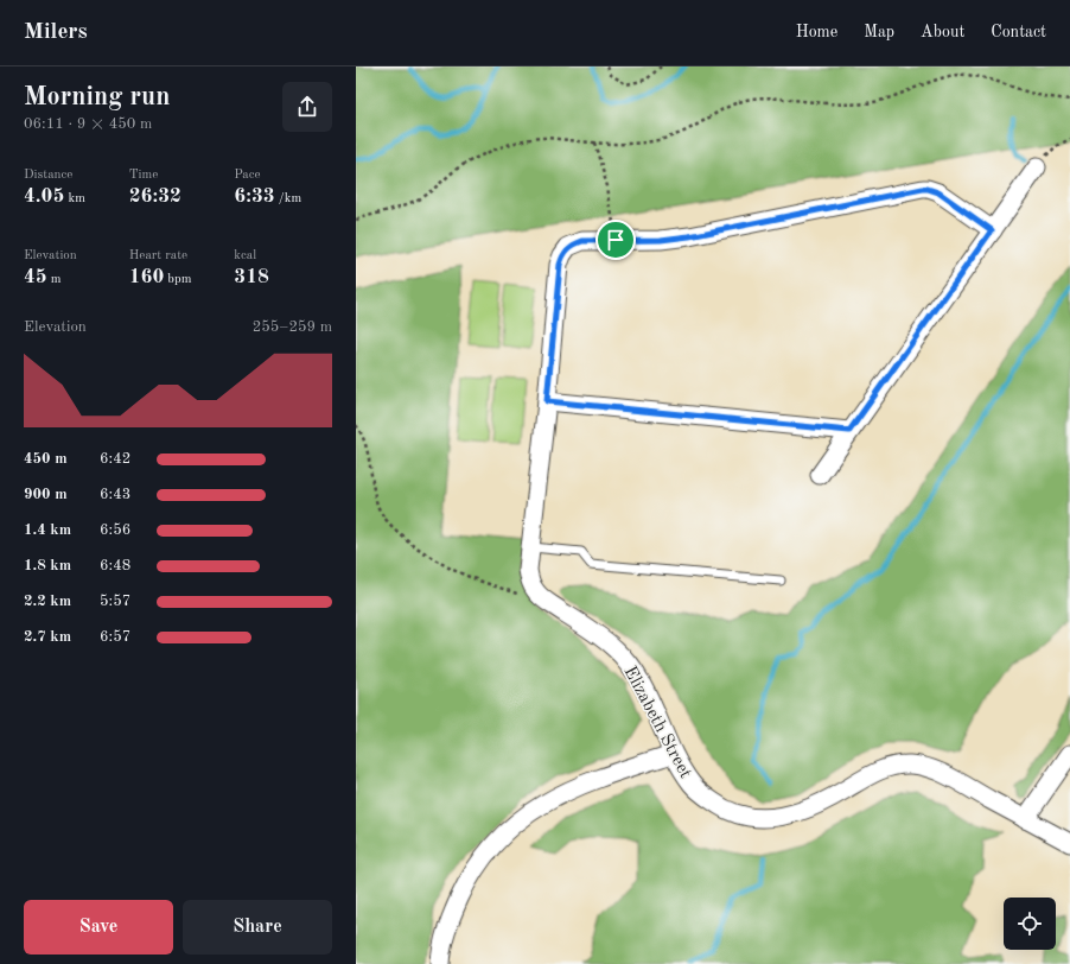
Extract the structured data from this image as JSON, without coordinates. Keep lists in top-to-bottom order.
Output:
{
  "streets": {
    "street": ["Elizabeth Street"]
  },
  "page": {
    "header": "Milers",
    "nav": [
      "Home",
      "Map",
      "About",
      "Contact"
    ],
    "heading": ["Morning run", "06:11 · 9 × 450 m"],
    "stats": [
      ["Distance", "4.05 km"],
      ["Time", "26:32"],
      ["Pace", "6:33 /km"],
      ["Elevation", "45 m"],
      ["Heart rate", "160 bpm"],
      ["kcal", "318"]
    ],
    "chart": ["Elevation", "255–259 m"],
    "list": [
      {
        "name": "450 m",
        "note": "6:42"
      },
      {
        "name": "900 m",
        "note": "6:43"
      },
      {
        "name": "1.4 km",
        "note": "6:56"
      },
      {
        "name": "1.8 km",
        "note": "6:48"
      },
      {
        "name": "2.2 km",
        "note": "5:57"
      },
      {
        "name": "2.7 km",
        "note": "6:57"
      }
    ],
    "buttons": ["Save", "Share"]
  }
}
